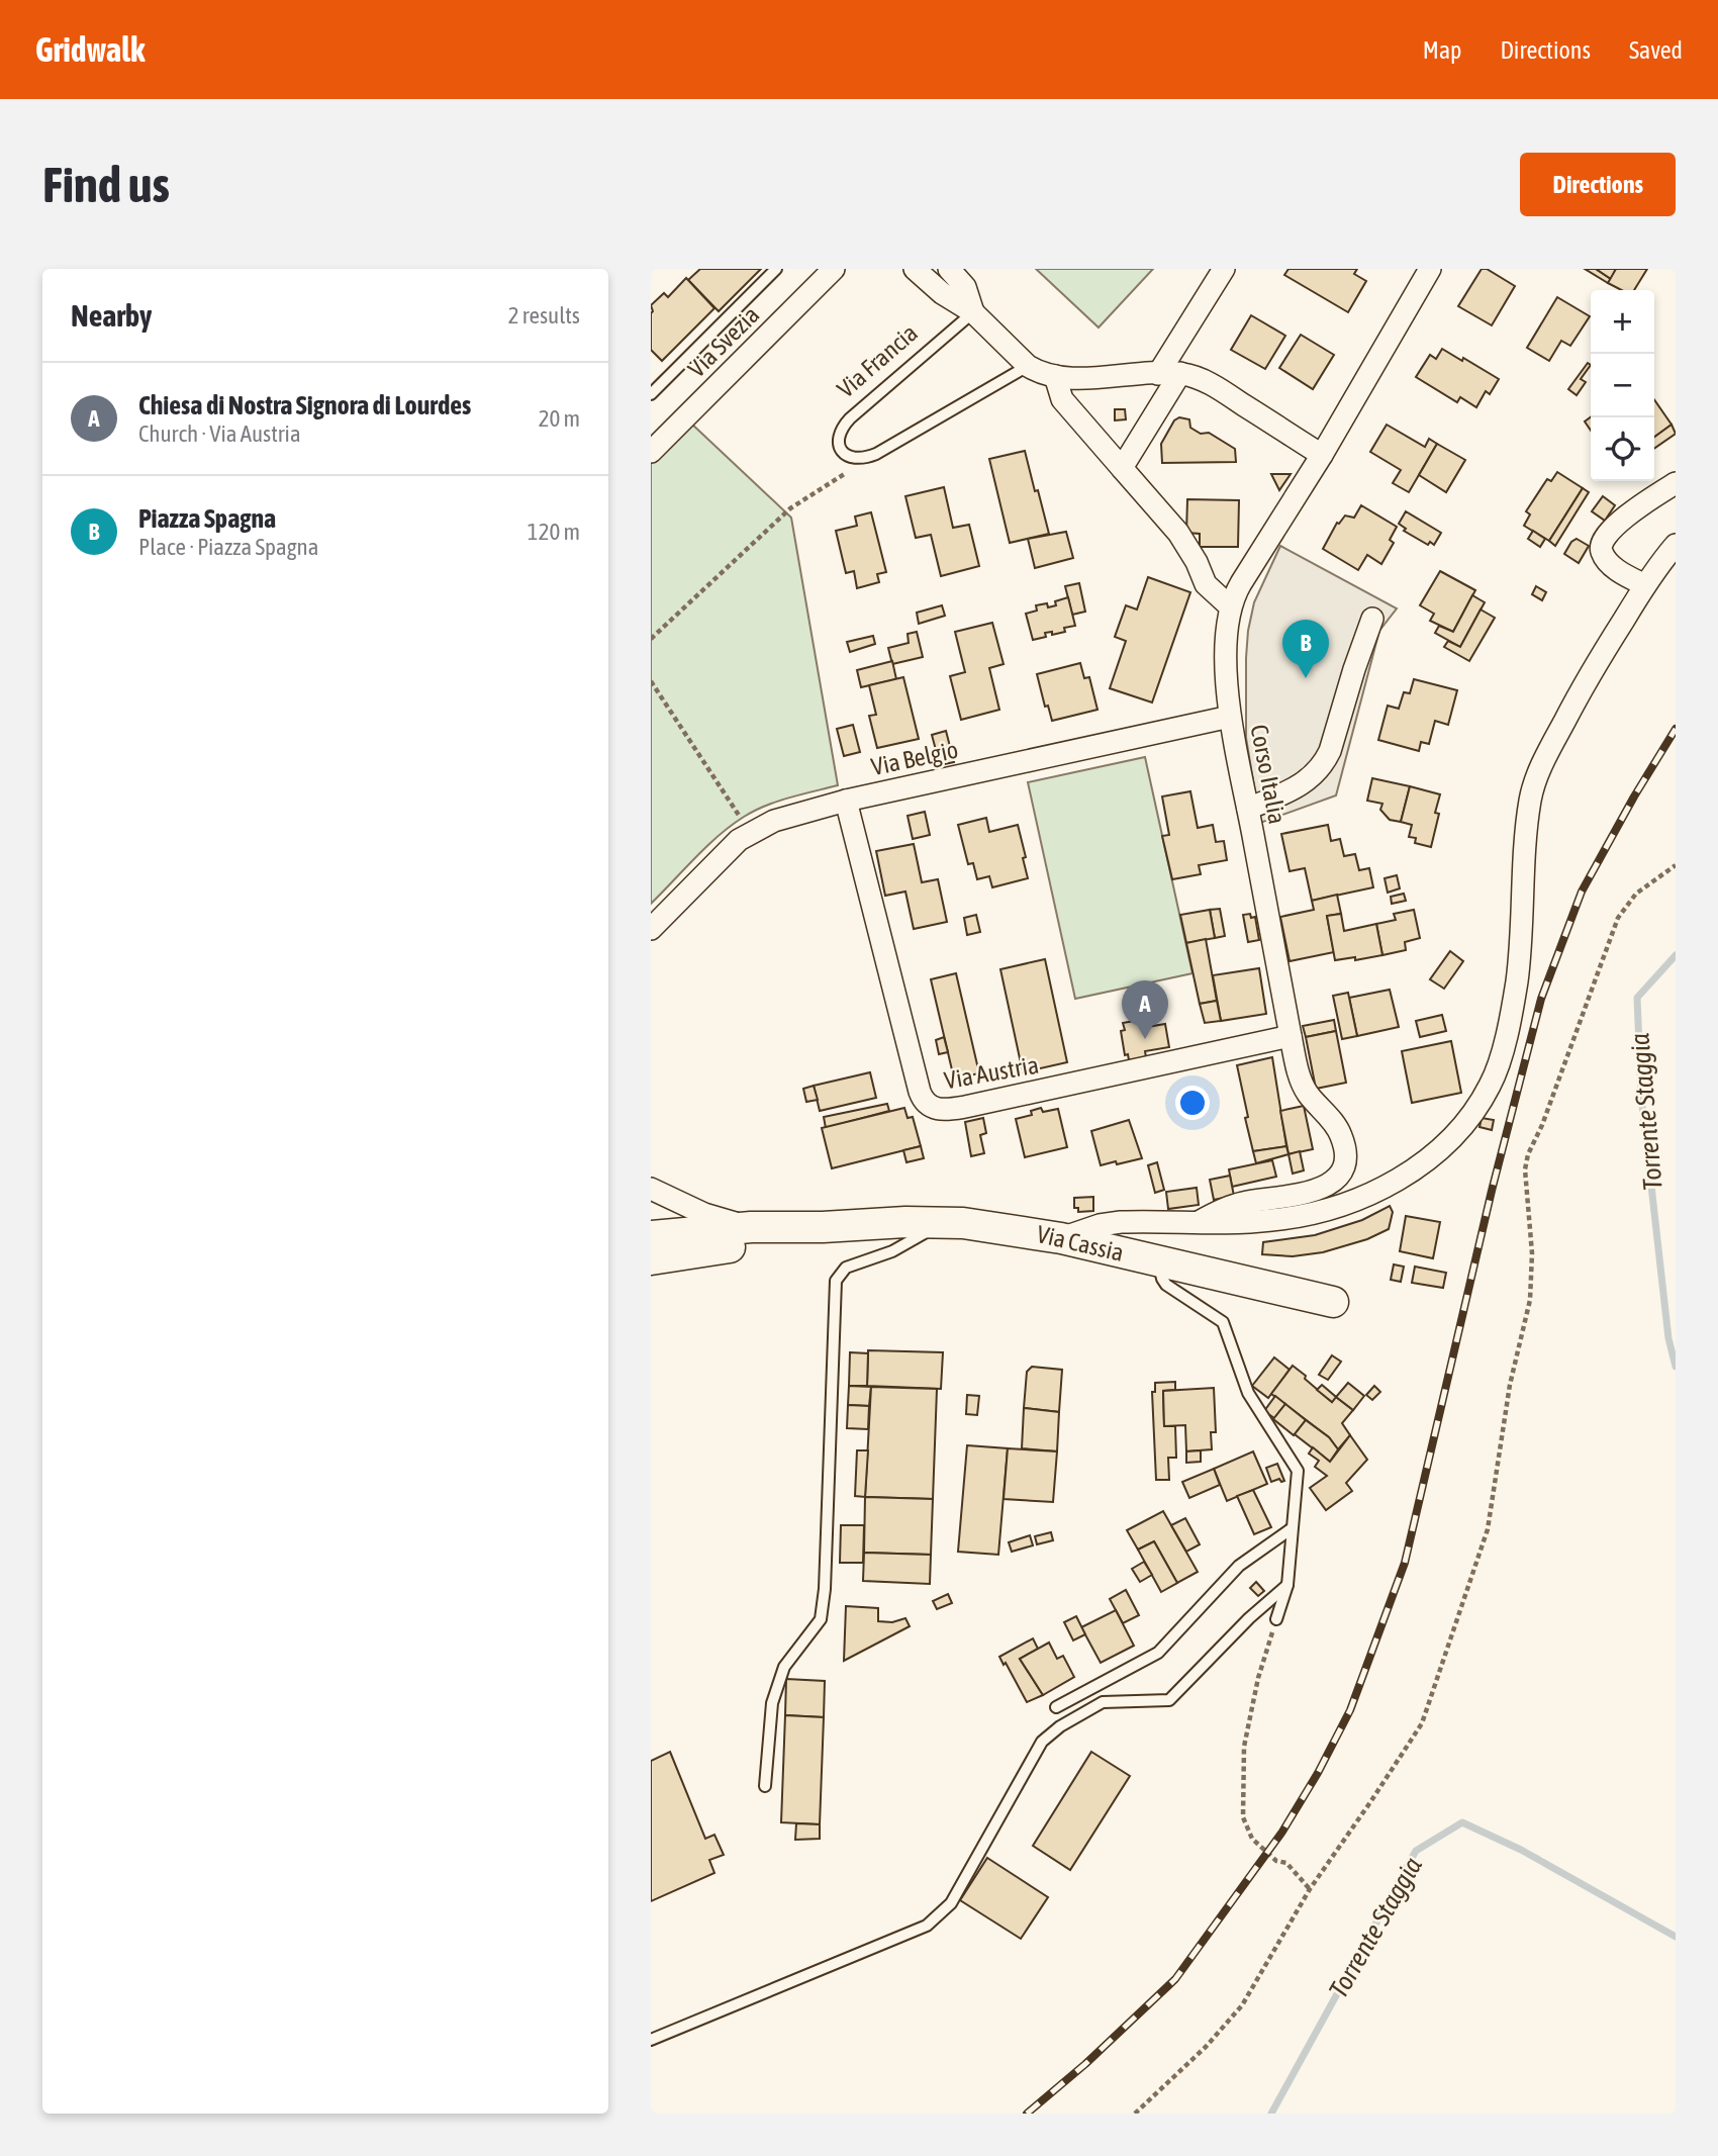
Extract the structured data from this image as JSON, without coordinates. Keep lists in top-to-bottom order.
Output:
{
  "streets": {
    "main road": ["Via Cassia"],
    "street": [
      "Via Svezia",
      "Via Belgio",
      "Corso Italia",
      "Via Austria"
    ],
    "lane": ["Via Francia"]
  },
  "crossings": [
    ["Via Belgio", "Corso Italia"],
    ["Via Belgio", "Via Austria"],
    ["Corso Italia", "Via Austria"]
  ],
  "water": ["Torrente Staggia"],
  "page": {
    "header": "Gridwalk",
    "nav": ["Map", "Directions", "Saved"],
    "buttons": "Directions",
    "title": "Find us",
    "heading": ["Nearby", "2 results"],
    "map_buttons": ["+", "−"],
    "list": [
      {
        "mark": "A",
        "name": "Chiesa di Nostra Signora di Lourdes",
        "note": "Church · Via Austria",
        "value": "20 m"
      },
      {
        "mark": "B",
        "name": "Piazza Spagna",
        "note": "Place · Piazza Spagna",
        "value": "120 m"
      }
    ],
    "pins": ["B", "A"]
  }
}
